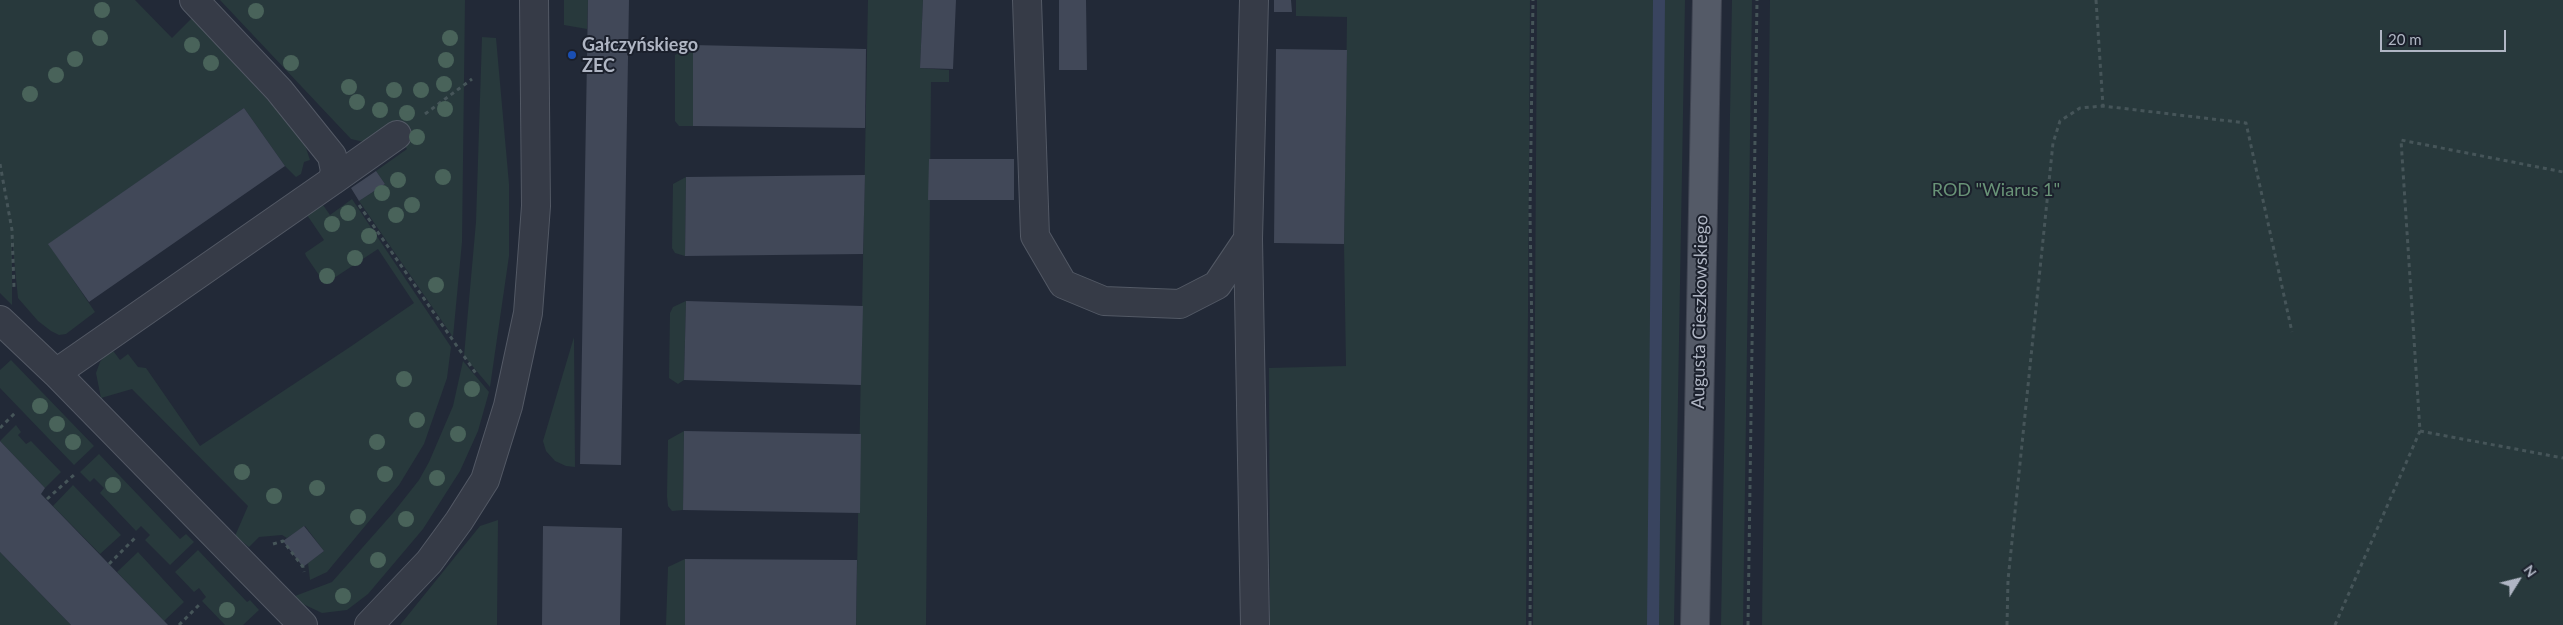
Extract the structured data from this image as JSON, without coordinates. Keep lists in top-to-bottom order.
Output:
{
  "streets": {
    "main road": ["Augusta Cieszkowskiego"]
  },
  "parks": ["ROD \"Wiarus 1\""],
  "places": ["Gałczyńskiego ZEC"],
  "scale_bar": "20 m",
  "north": "top right"
}
